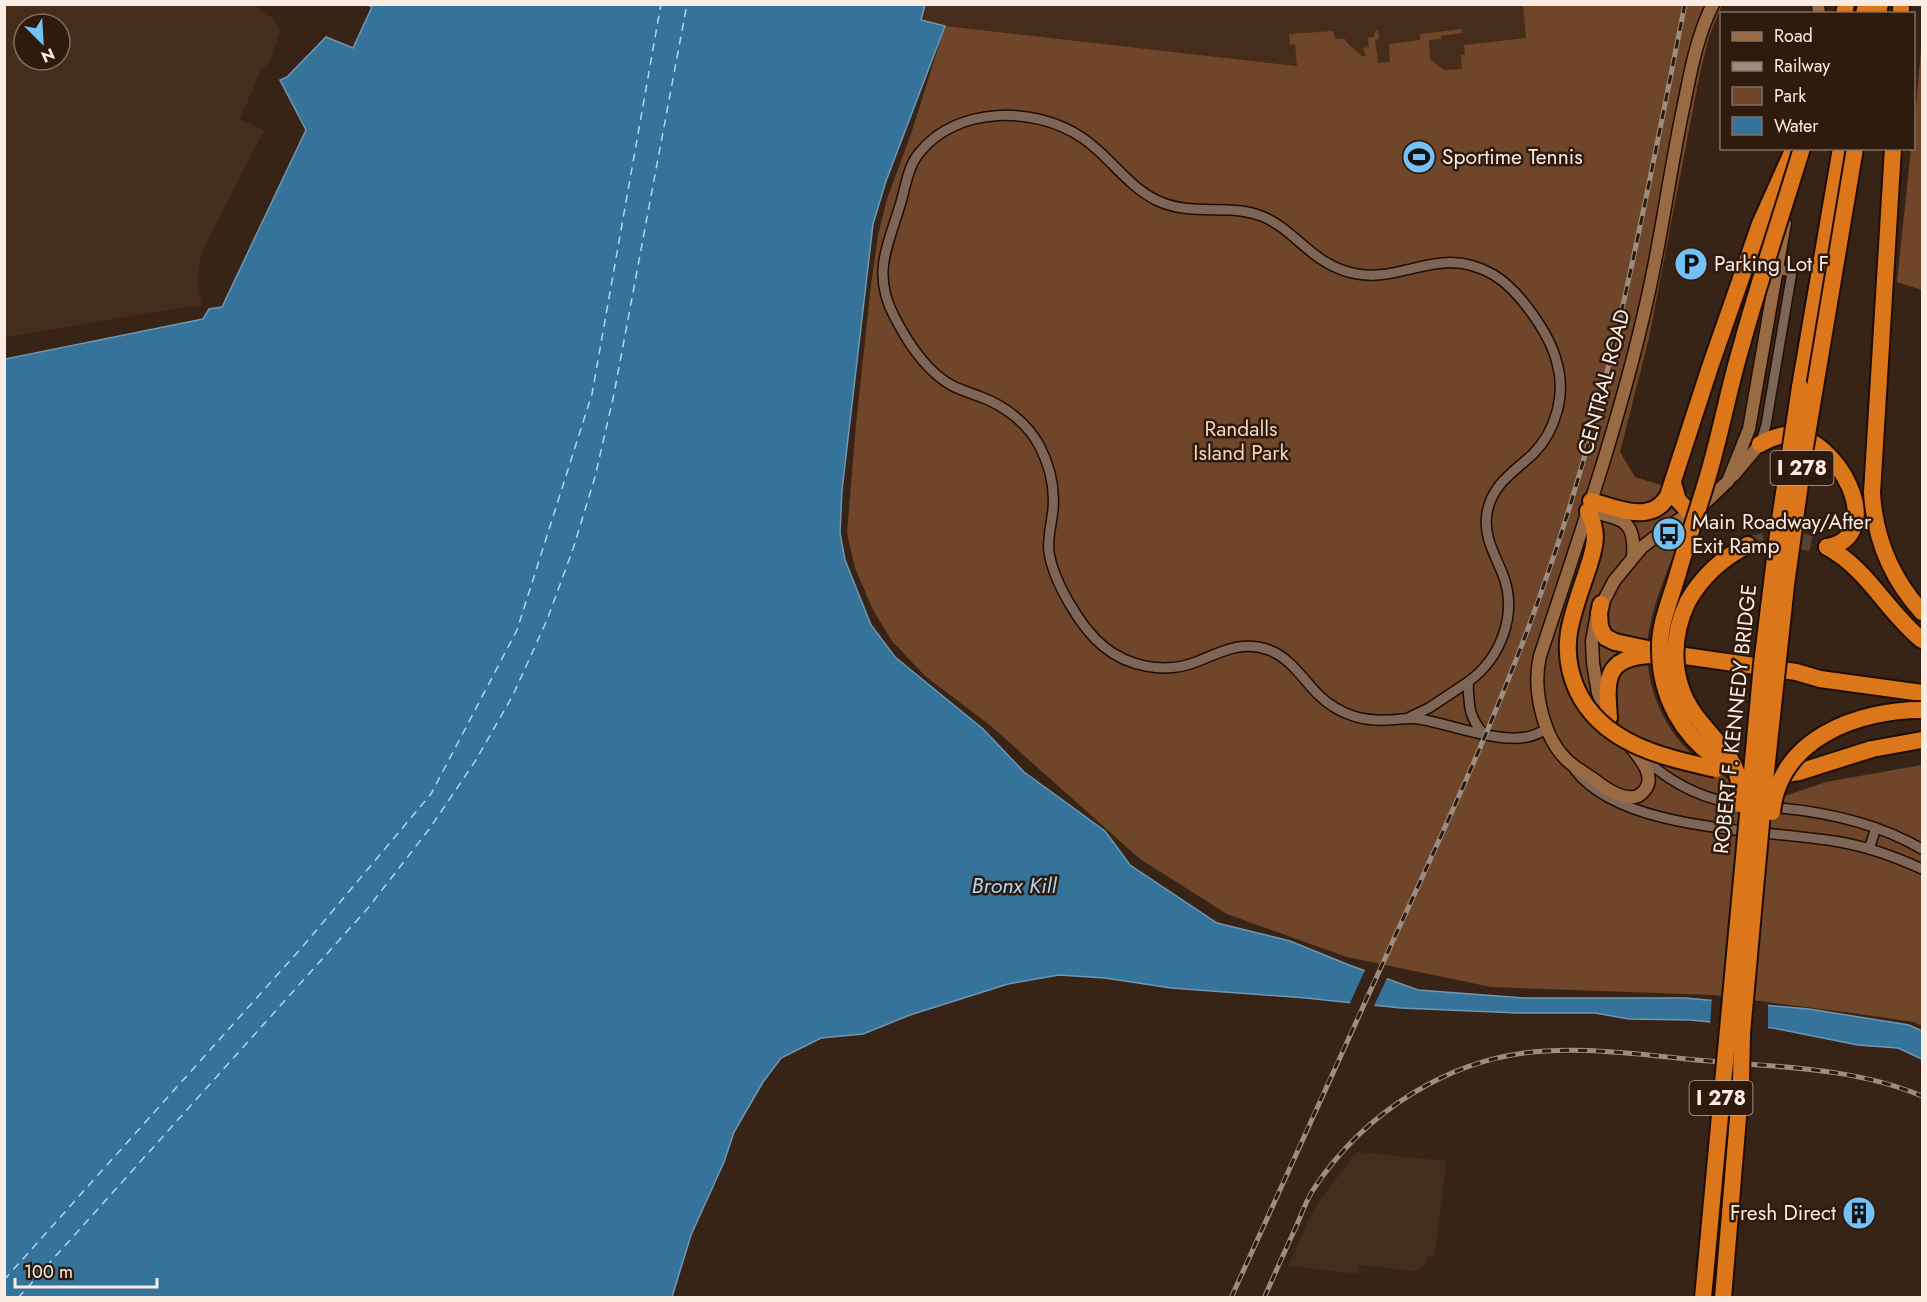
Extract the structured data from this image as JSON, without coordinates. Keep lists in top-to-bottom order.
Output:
{
  "streets": {
    "highway": ["I 278", "ROBERT F. KENNEDY BRIDGE"],
    "street": ["CENTRAL ROAD"]
  },
  "water": ["Bronx Kill"],
  "parks": ["Randalls Island Park"],
  "places": {
    "sports": ["Sportime Tennis"],
    "parking": ["Parking Lot F"],
    "bus stop": ["Main Roadway/After Exit Ramp"],
    "building": ["Fresh Direct"]
  },
  "legend": [
    "Road",
    "Railway",
    "Park",
    "Water"
  ],
  "scale_bar": "100 m",
  "north": "bottom right"
}
